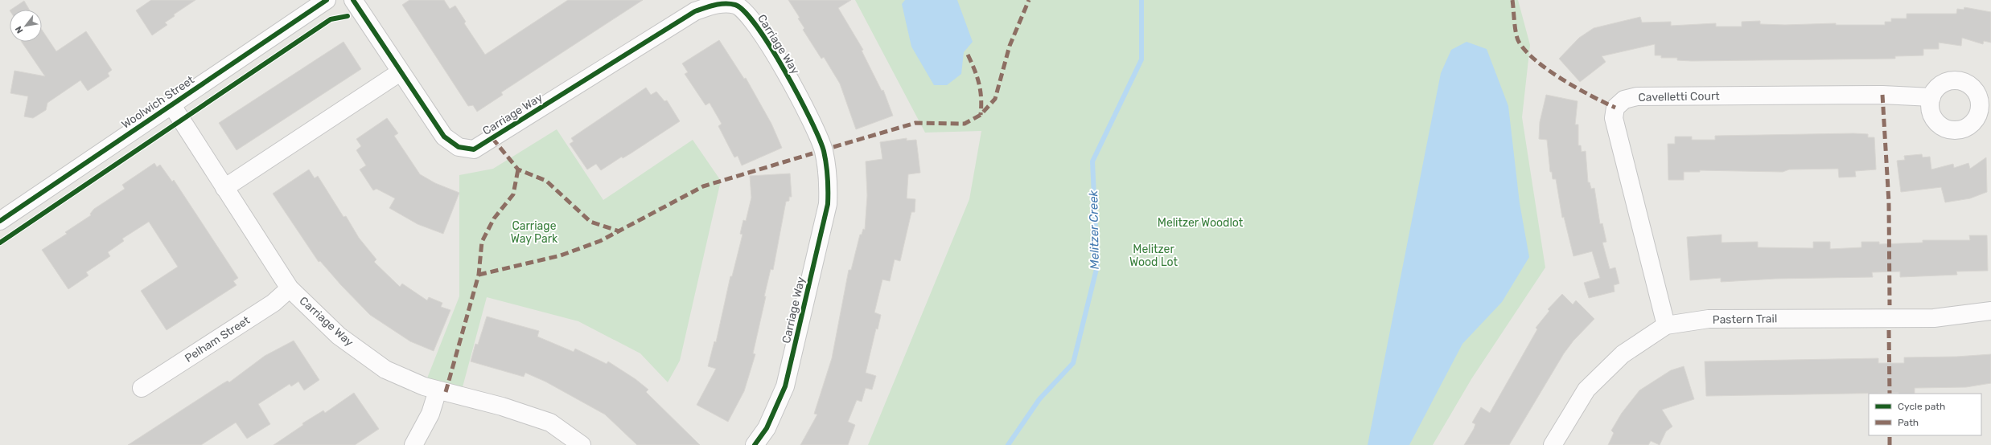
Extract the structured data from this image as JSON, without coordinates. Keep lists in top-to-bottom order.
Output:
{
  "streets": {
    "street": [
      "Carriage Way",
      "Cavelletti Court",
      "Woolwich Street",
      "Pastern Trail",
      "Pelham Street"
    ]
  },
  "crossings": [
    ["Carriage Way", "Woolwich Street"],
    ["Carriage Way", "Pelham Street"],
    ["Cavelletti Court", "Pastern Trail"]
  ],
  "water": ["Melitzer Creek"],
  "parks": ["Melitzer Woodlot", "Carriage Way Park", "Melitzer Wood Lot"],
  "legend": ["Cycle path", "Path"],
  "north": "bottom left"
}
